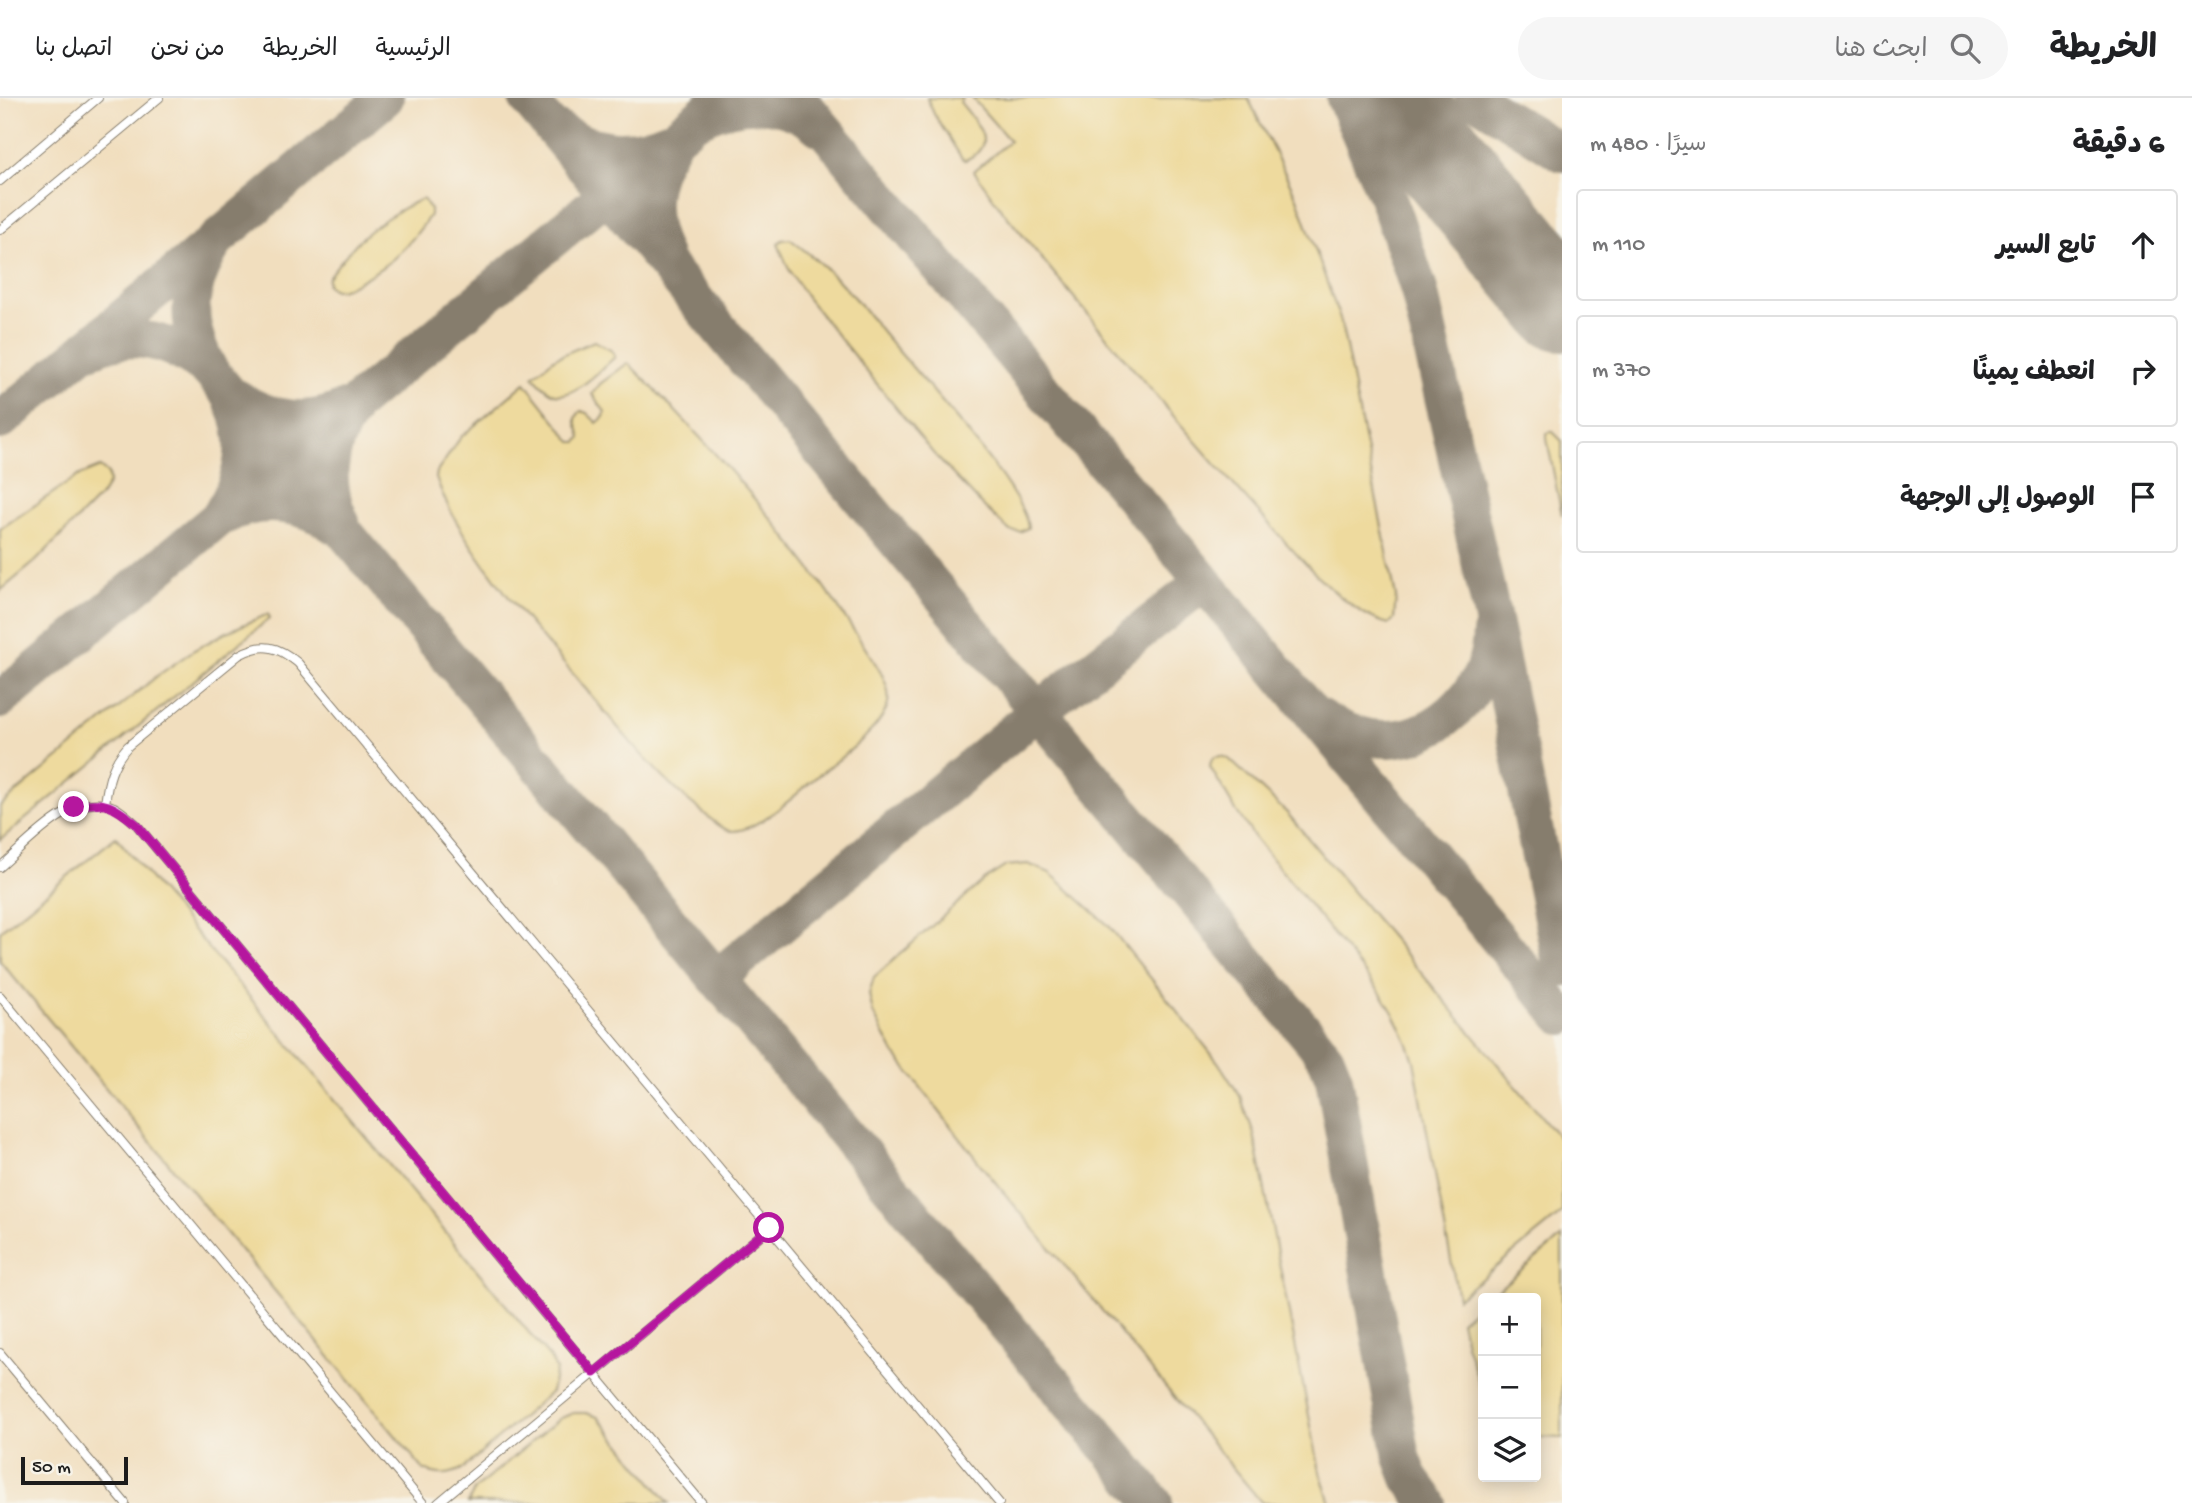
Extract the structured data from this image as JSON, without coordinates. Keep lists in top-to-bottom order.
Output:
{
  "scale_bar": "50 m",
  "page": {
    "header": "الخريطة",
    "search": "ابحث هنا",
    "nav": [
      "الرئيسية",
      "الخريطة",
      "من نحن",
      "اتصل بنا"
    ],
    "heading": ["6 دقيقة", "سيرًا · 480 m"],
    "list": [
      ["تابع السير", "110 m"],
      ["انعطف يمينًا", "370 m"],
      "الوصول إلى الوجهة"
    ],
    "map_buttons": ["+", "−"],
    "scale": "50 m"
  }
}
